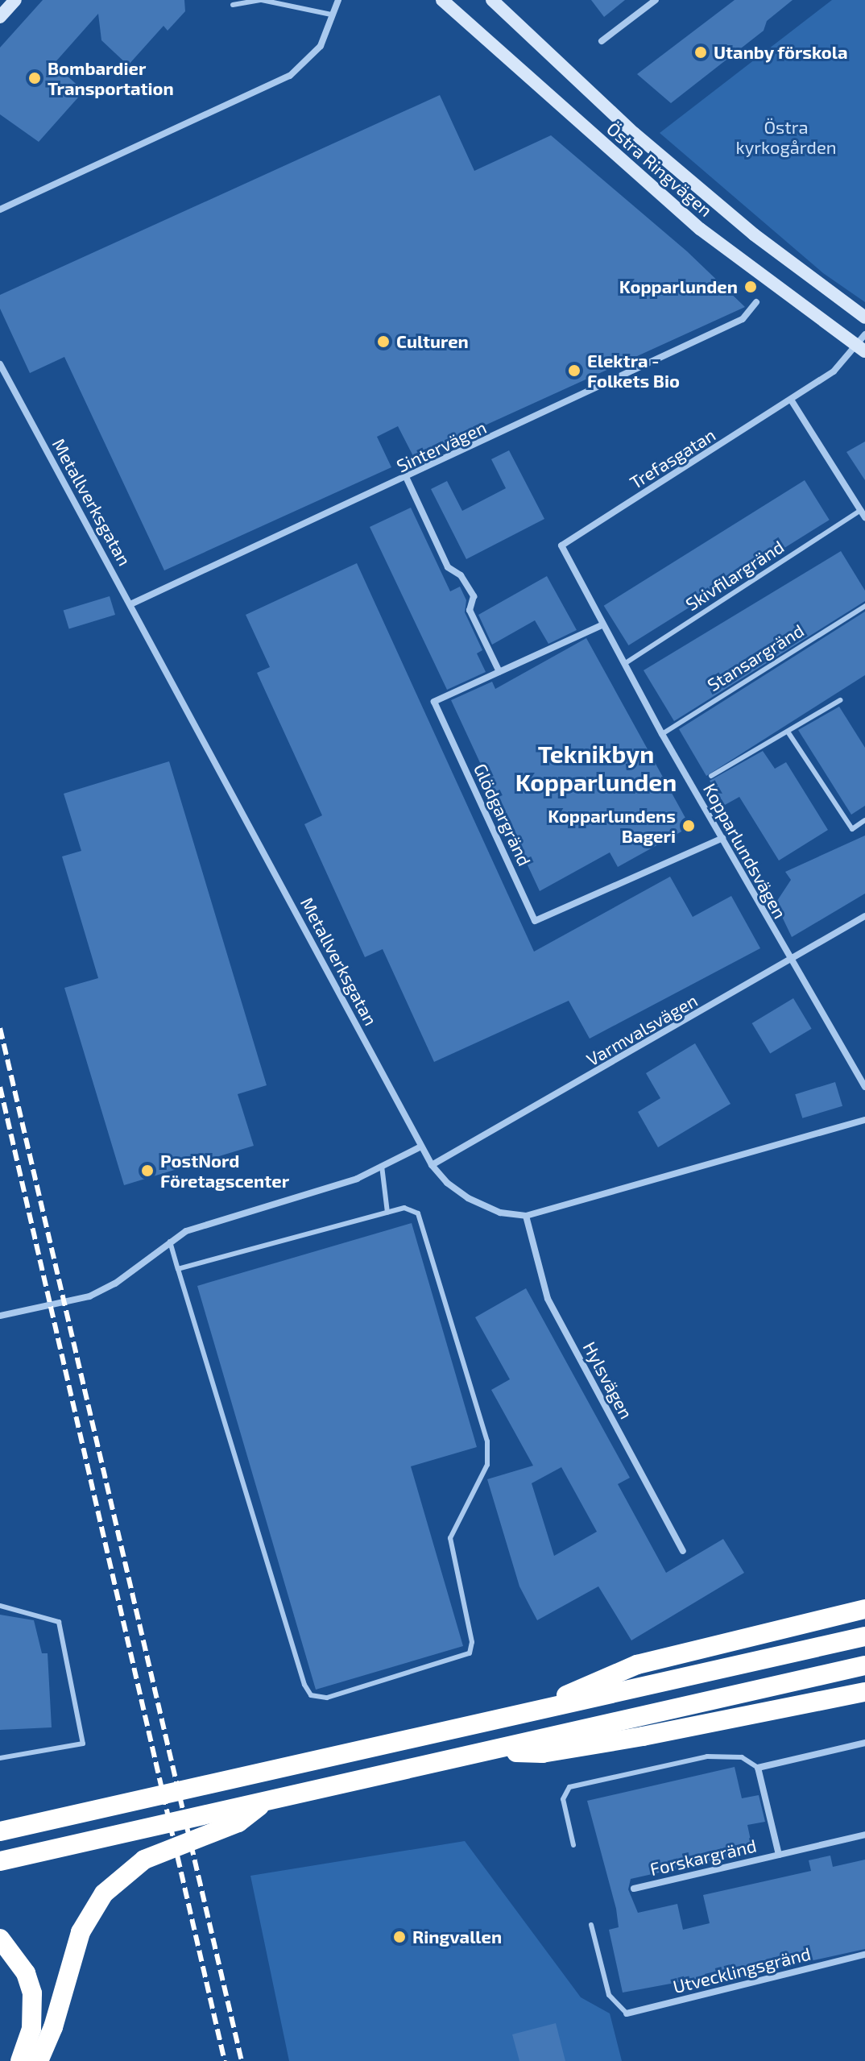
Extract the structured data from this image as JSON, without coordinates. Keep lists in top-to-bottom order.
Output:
{
  "streets": {
    "main road": ["Östra Ringvägen"],
    "street": [
      "Sintervägen",
      "Trefasgatan",
      "Metallverksgatan",
      "Glödgargränd",
      "Kopparlundsvägen",
      "Varmvalsvägen",
      "Hylsvägen",
      "Forskargränd",
      "Utvecklingsgränd"
    ],
    "lane": ["Skivfilargränd", "Stansargränd"]
  },
  "crossings": [
    ["Östra Ringvägen", "Trefasgatan"],
    ["Sintervägen", "Metallverksgatan"],
    ["Trefasgatan", "Glödgargränd"],
    ["Trefasgatan", "Kopparlundsvägen"],
    ["Metallverksgatan", "Varmvalsvägen"],
    ["Metallverksgatan", "Hylsvägen"],
    ["Skivfilargränd", "Kopparlundsvägen"],
    ["Stansargränd", "Kopparlundsvägen"],
    ["Glödgargränd", "Kopparlundsvägen"],
    ["Kopparlundsvägen", "Varmvalsvägen"]
  ],
  "districts": ["Teknikbyn Kopparlunden"],
  "parks": ["Östra kyrkogården"],
  "places": [
    "Utanby förskola",
    "Bombardier Transportation",
    "Kopparlunden",
    "Culturen",
    "Elektra - Folkets Bio",
    "Kopparlundens Bageri",
    "PostNord Företagscenter",
    "Ringvallen"
  ]
}
